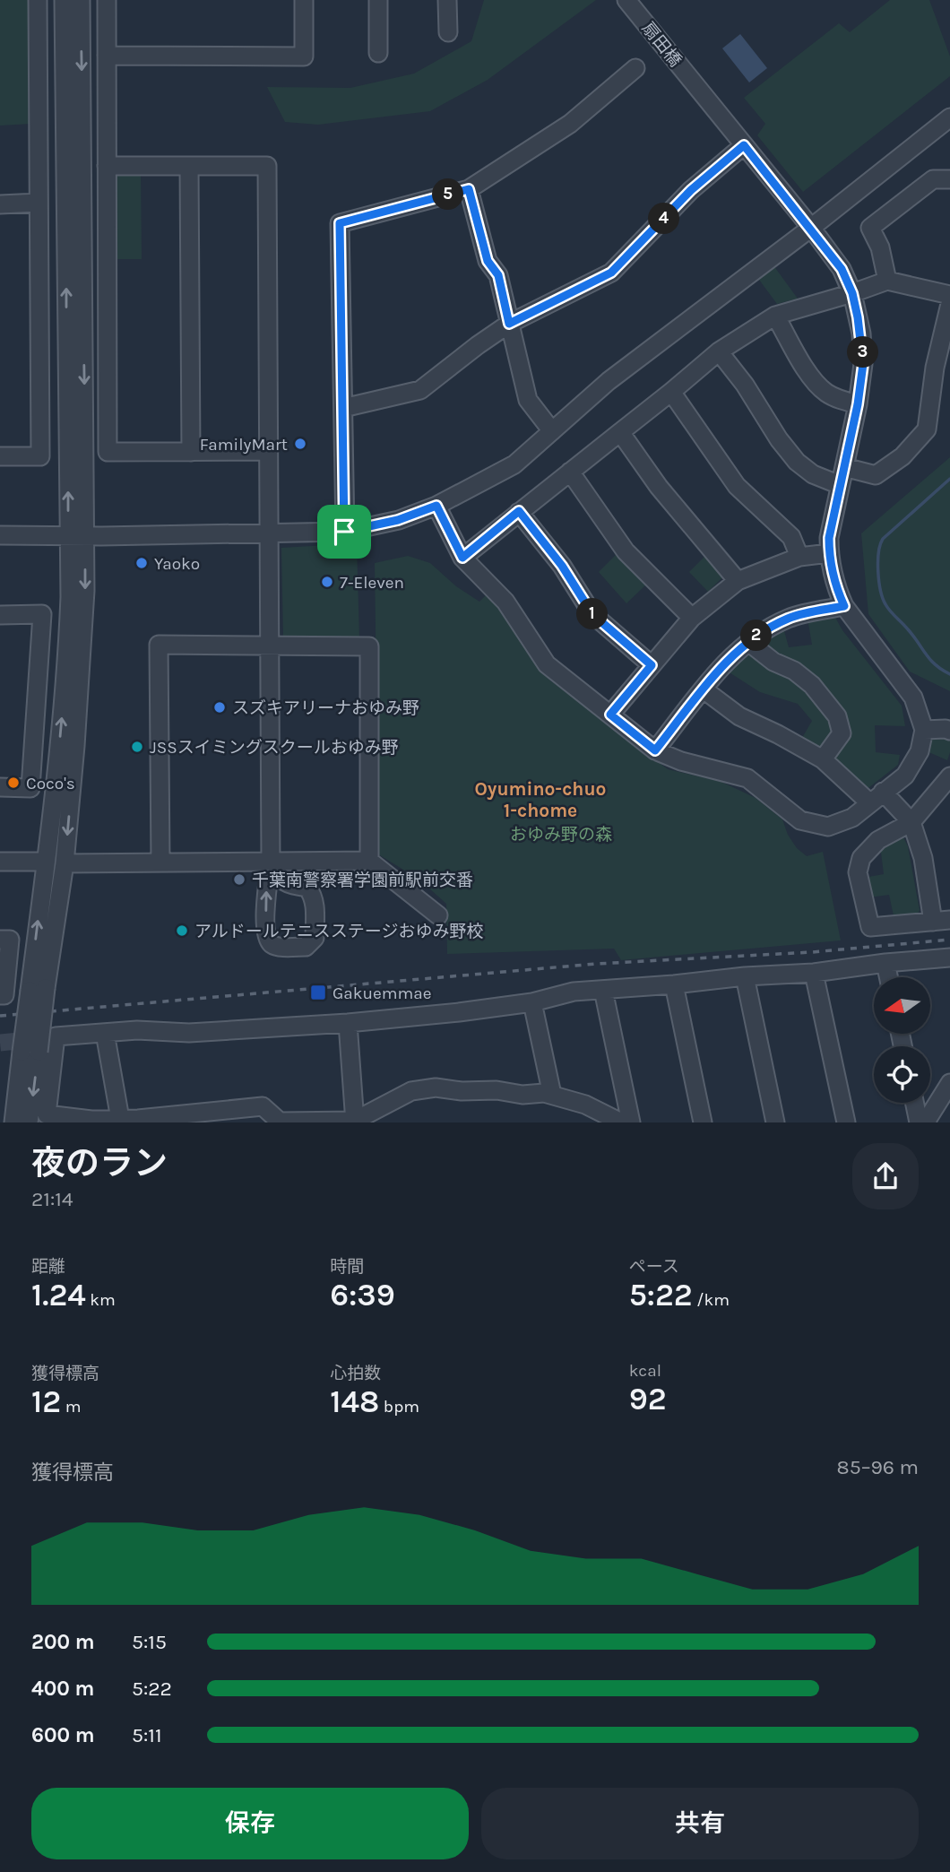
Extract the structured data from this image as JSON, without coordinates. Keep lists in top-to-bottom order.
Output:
{
  "streets": {
    "street": ["扇田橋"]
  },
  "districts": ["Oyumino-chuo 1-chome"],
  "parks": ["おゆみ野の森"],
  "places": {
    "other": [
      "FamilyMart",
      "Yaoko",
      "7-Eleven",
      "スズキアリーナおゆみ野",
      "JSSスイミングスクールおゆみ野",
      "Coco's",
      "千葉南警察署学園前駅前交番",
      "アルドールテニスステージおゆみ野校"
    ],
    "transit": ["Gakuemmae"]
  },
  "north": "left",
  "page": {
    "pins": [
      "5",
      "4",
      "3",
      "1",
      "2"
    ],
    "heading": ["夜のラン", "21:14"],
    "stats": [
      ["距離", "1.24 km"],
      ["時間", "6:39"],
      ["ペース", "5:22 /km"],
      ["獲得標高", "12 m"],
      ["心拍数", "148 bpm"],
      ["kcal", "92"]
    ],
    "chart": ["獲得標高", "85–96 m"],
    "list": [
      {
        "name": "200 m",
        "note": "5:15"
      },
      {
        "name": "400 m",
        "note": "5:22"
      },
      {
        "name": "600 m",
        "note": "5:11"
      }
    ],
    "buttons": ["保存", "共有"]
  }
}
